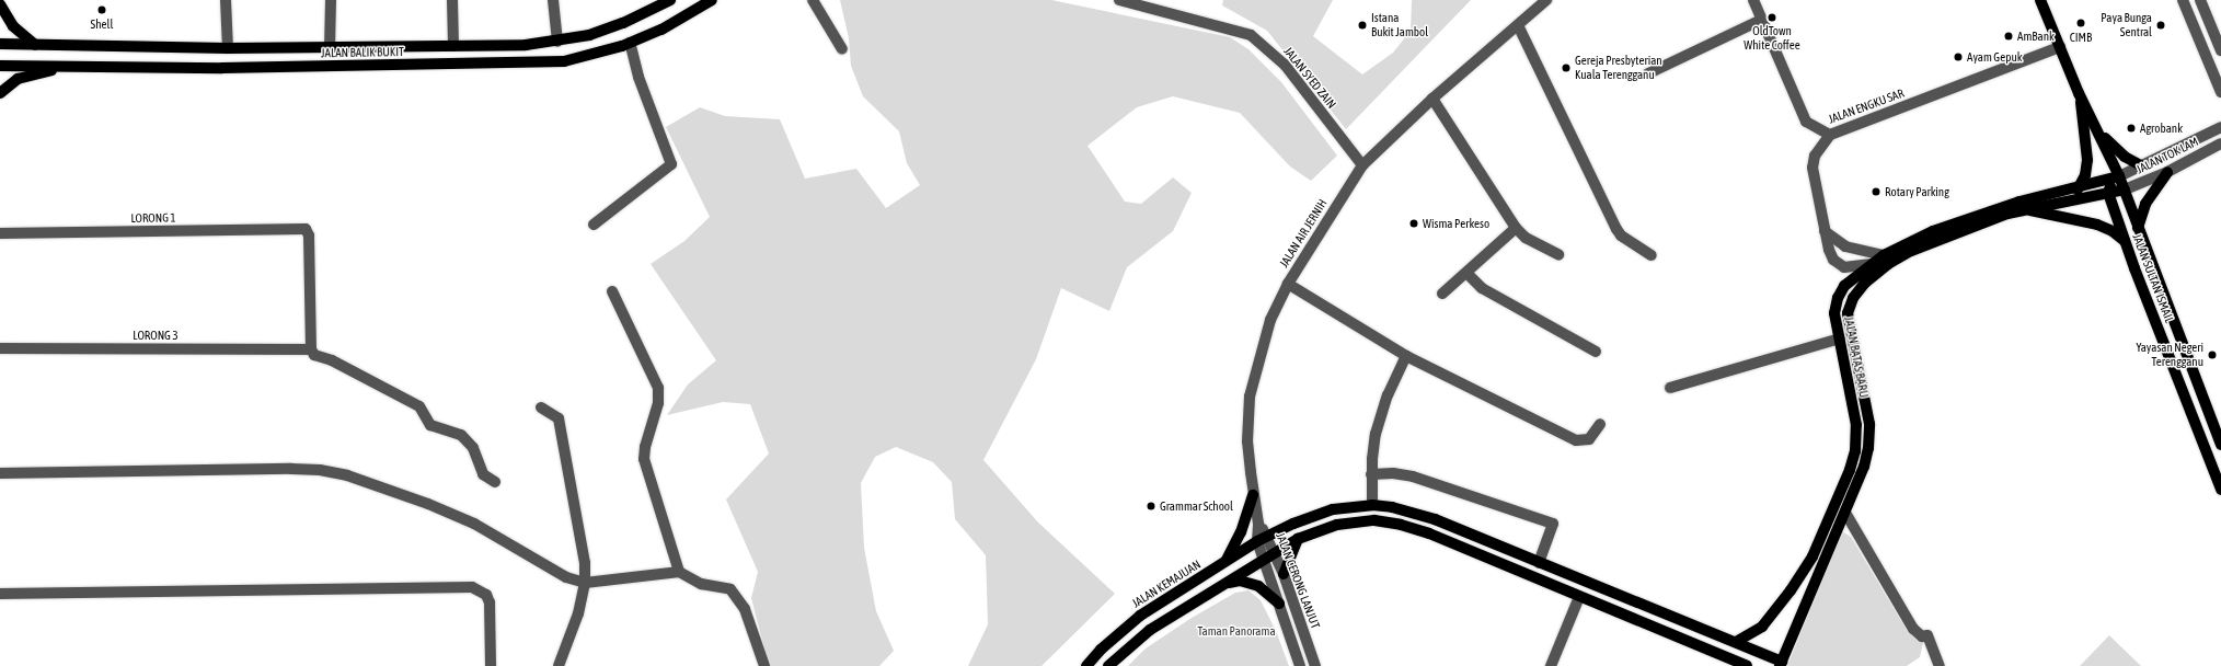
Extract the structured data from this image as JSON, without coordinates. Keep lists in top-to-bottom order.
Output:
{
  "streets": {
    "main road": [
      "JALAN BALIK BUKIT",
      "JALAN SULTAN ISMAIL",
      "JALAN BATAS BARU",
      "JALAN KEMAJUAN"
    ],
    "street": [
      "JALAN SYED ZAIN",
      "JALAN ENGKU SAR",
      "JALAN TOK LAM",
      "LORONG 1",
      "JALAN AIR JERNIH",
      "LORONG 3",
      "JALAN CERONG LANJUT"
    ]
  },
  "crossings": [
    ["JALAN SYED ZAIN", "JALAN AIR JERNIH"],
    ["JALAN ENGKU SAR", "JALAN SULTAN ISMAIL"],
    ["JALAN TOK LAM", "JALAN SULTAN ISMAIL"],
    ["JALAN TOK LAM", "JALAN BATAS BARU"],
    ["LORONG 1", "LORONG 3"],
    ["JALAN AIR JERNIH", "JALAN CERONG LANJUT"],
    ["JALAN SULTAN ISMAIL", "JALAN BATAS BARU"],
    ["JALAN BATAS BARU", "JALAN KEMAJUAN"],
    ["JALAN CERONG LANJUT", "JALAN KEMAJUAN"]
  ],
  "parks": ["Taman Panorama"],
  "places": [
    "Shell",
    "OldTown White Coffee",
    "CIMB",
    "Istana Bukit Jambol",
    "Paya Bunga Sentral",
    "AmBank",
    "Ayam Gepuk",
    "Gereja Presbyterian Kuala Terengganu",
    "Agrobank",
    "Rotary Parking",
    "Wisma Perkeso",
    "Yayasan Negeri Terengganu",
    "Grammar School"
  ]
}
